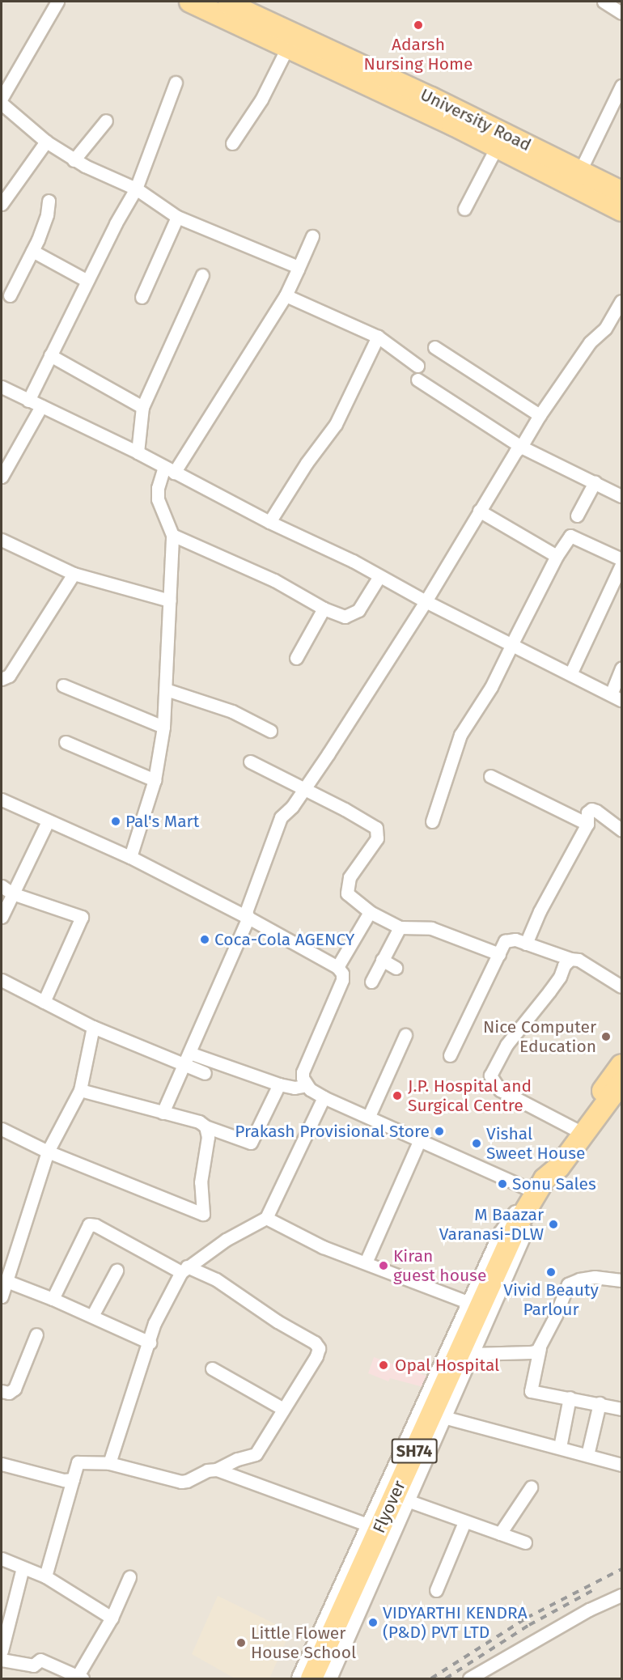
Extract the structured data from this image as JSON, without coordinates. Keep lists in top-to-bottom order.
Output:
{
  "streets": {
    "main road": ["University Road", "SH74", "Flyover"]
  },
  "crossings": [
    ["SH74", "Flyover"]
  ],
  "places": [
    "Adarsh Nursing Home",
    "Pal's Mart",
    "Coca-Cola AGENCY",
    "Nice Computer Education",
    "J.P. Hospital and Surgical Centre",
    "Prakash Provisional Store",
    "Vishal Sweet House",
    "Sonu Sales",
    "M Baazar Varanasi-DLW",
    "Kiran guest house",
    "Vivid Beauty Parlour",
    "Opal Hospital",
    "VIDYARTHI KENDRA (P&D) PVT LTD",
    "Little Flower House School"
  ]
}
